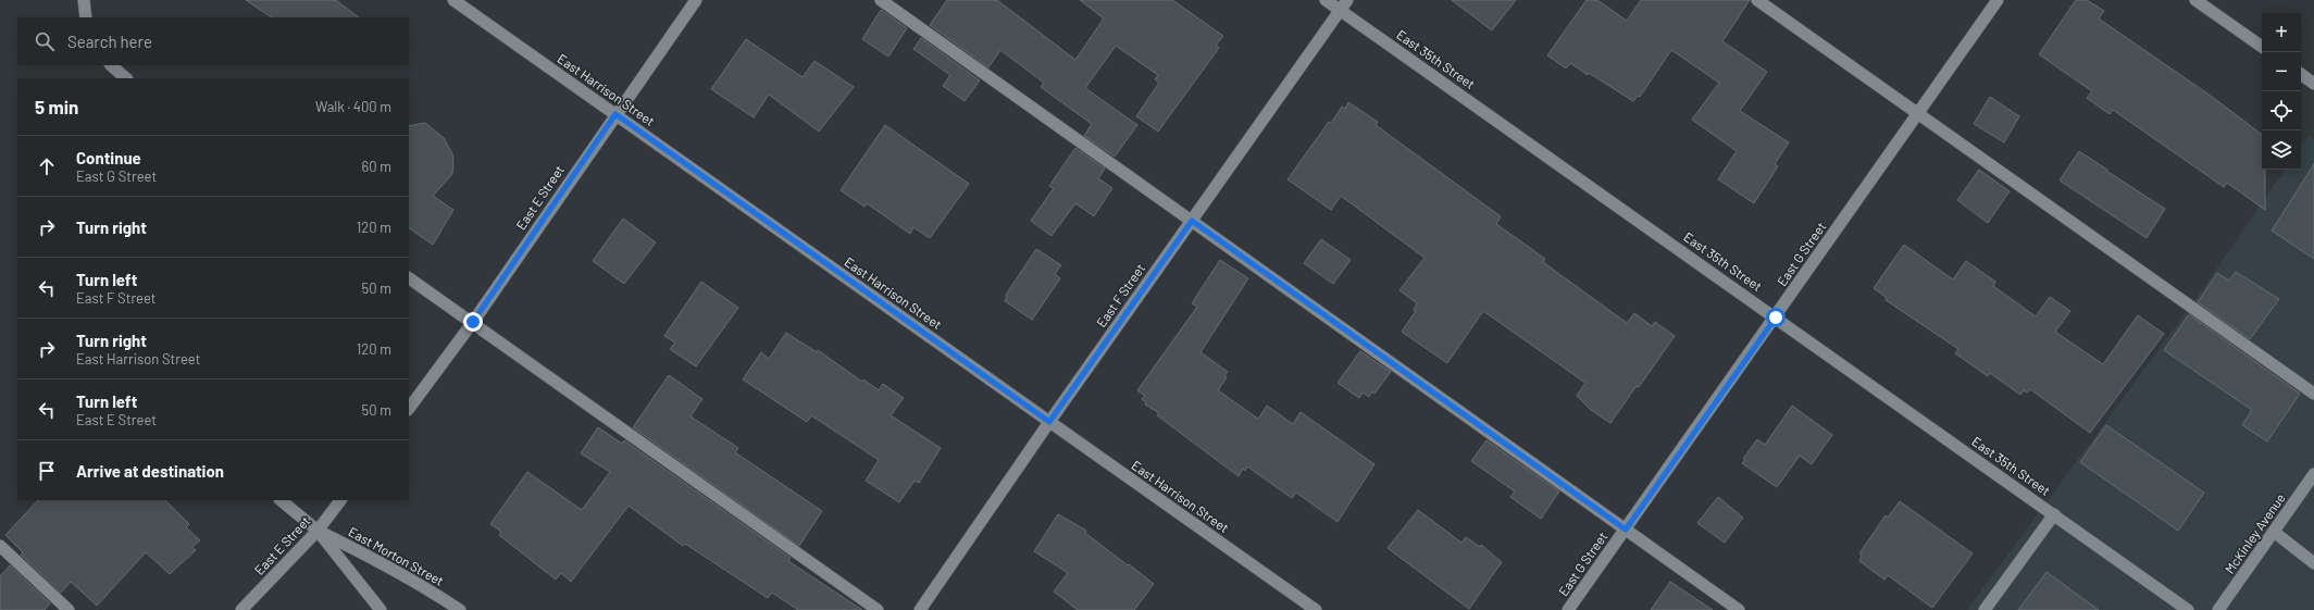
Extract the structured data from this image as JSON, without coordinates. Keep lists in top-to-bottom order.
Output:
{
  "streets": {
    "street": [
      "East 35th Street",
      "East Harrison Street",
      "East E Street",
      "East G Street",
      "East F Street",
      "McKinley Avenue",
      "East Morton Street"
    ]
  },
  "crossings": [
    ["East 35th Street", "East G Street"],
    ["East 35th Street", "East F Street"],
    ["East Harrison Street", "East E Street"],
    ["East Harrison Street", "East F Street"],
    ["East E Street", "East Morton Street"]
  ],
  "page": {
    "map_buttons": ["+", "−"],
    "search": "Search here",
    "heading": ["5 min", "Walk · 400 m"],
    "list": [
      ["Continue", "East G Street", "60 m"],
      ["Turn right", "120 m"],
      ["Turn left", "East F Street", "50 m"],
      ["Turn right", "East Harrison Street", "120 m"],
      ["Turn left", "East E Street", "50 m"],
      "Arrive at destination"
    ]
  }
}
